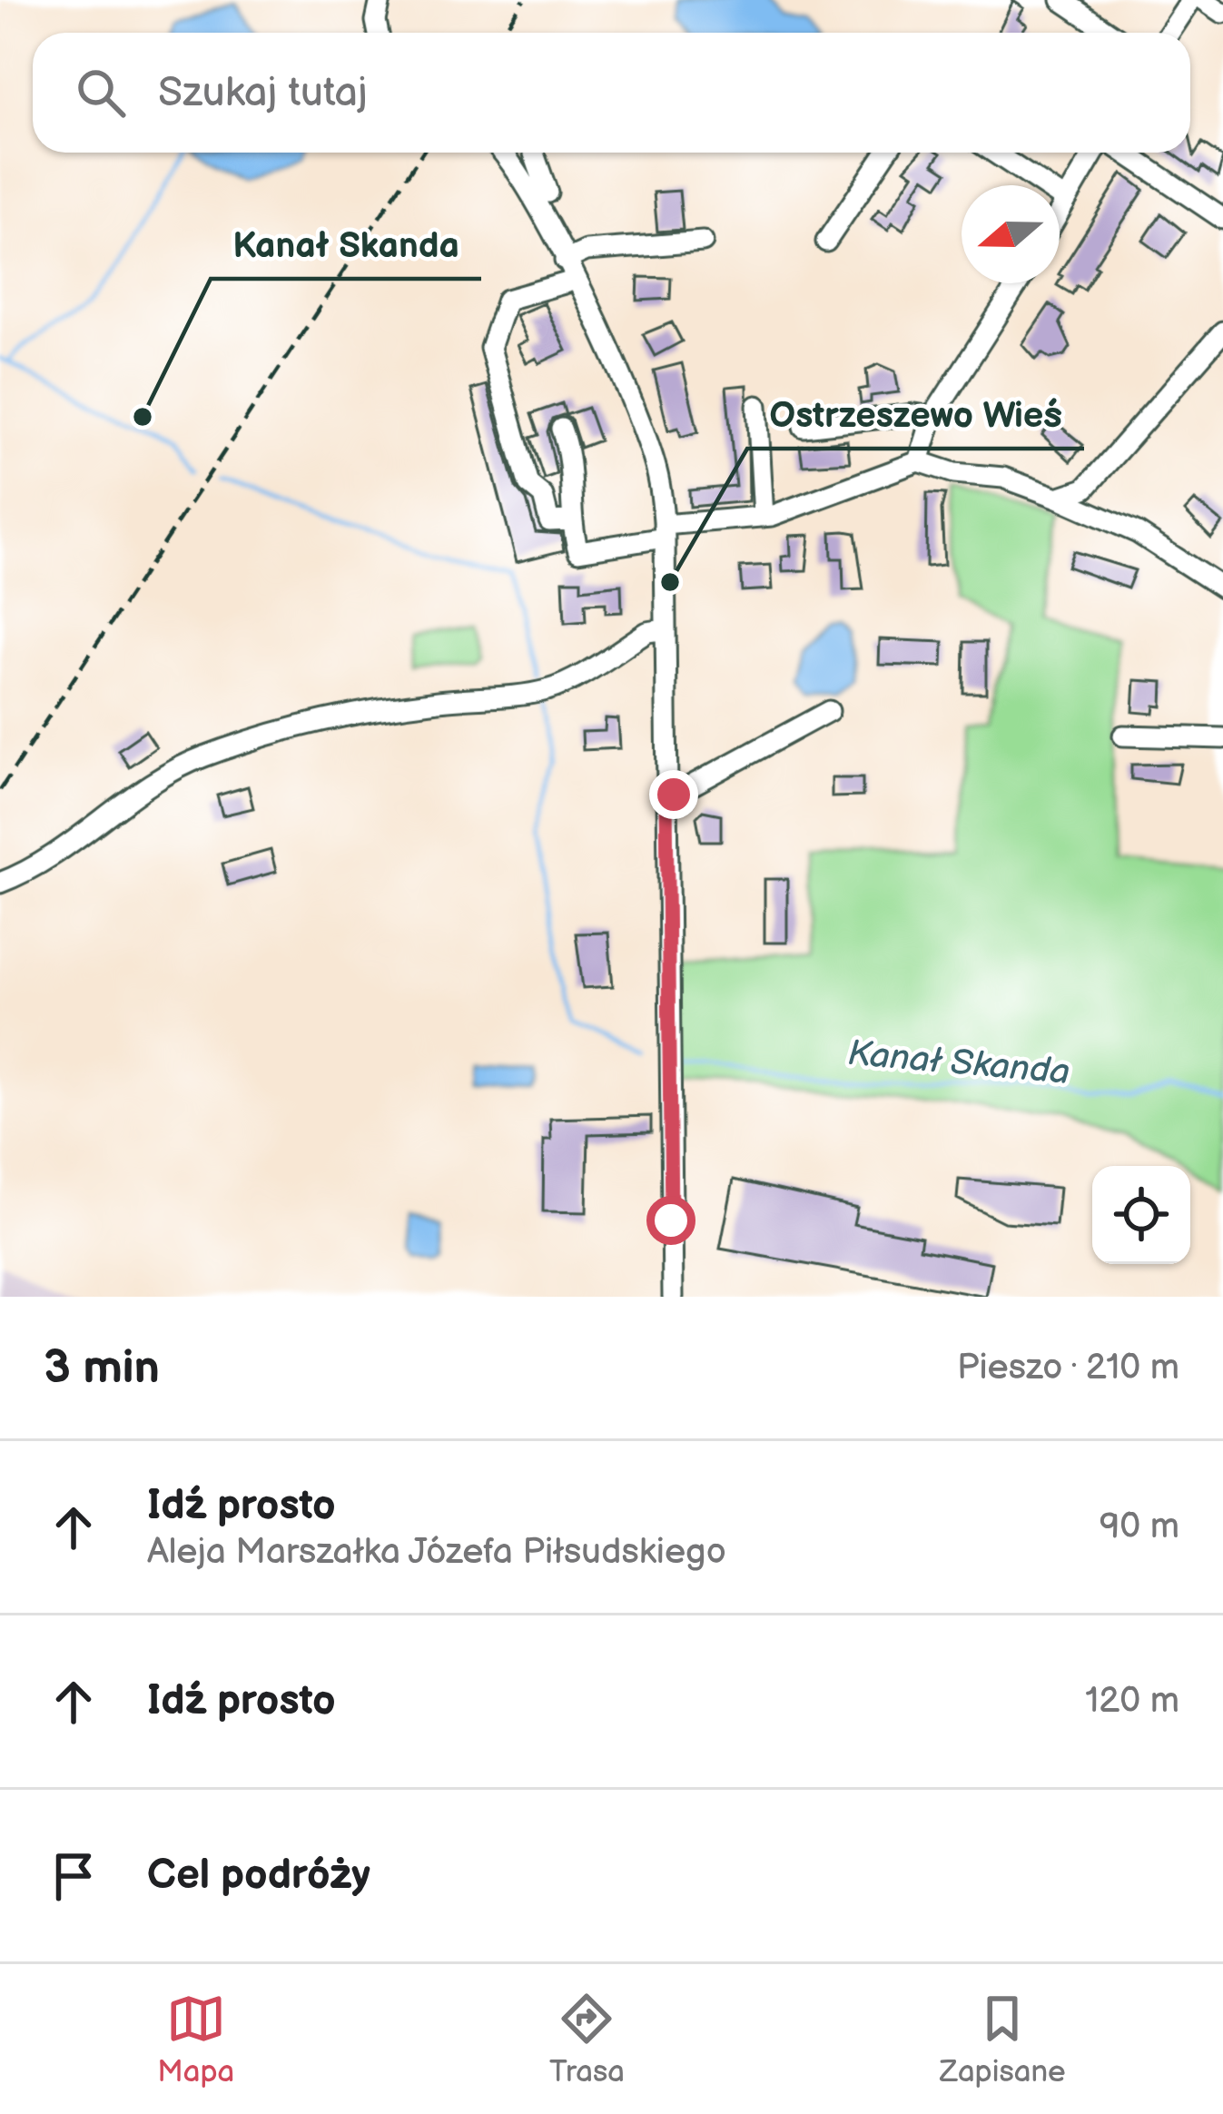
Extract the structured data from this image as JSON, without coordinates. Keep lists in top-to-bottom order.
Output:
{
  "water": ["Kanał Skanda"],
  "places": ["Kanał Skanda", "Ostrzeszewo Wieś"],
  "north": "left",
  "page": {
    "search": "Szukaj tutaj",
    "heading": ["3 min", "Pieszo · 210 m"],
    "list": [
      ["Idź prosto", "Aleja Marszałka Józefa Piłsudskiego", "90 m"],
      ["Idź prosto", "120 m"],
      "Cel podróży"
    ],
    "nav": ["Mapa", "Trasa", "Zapisane"]
  }
}
